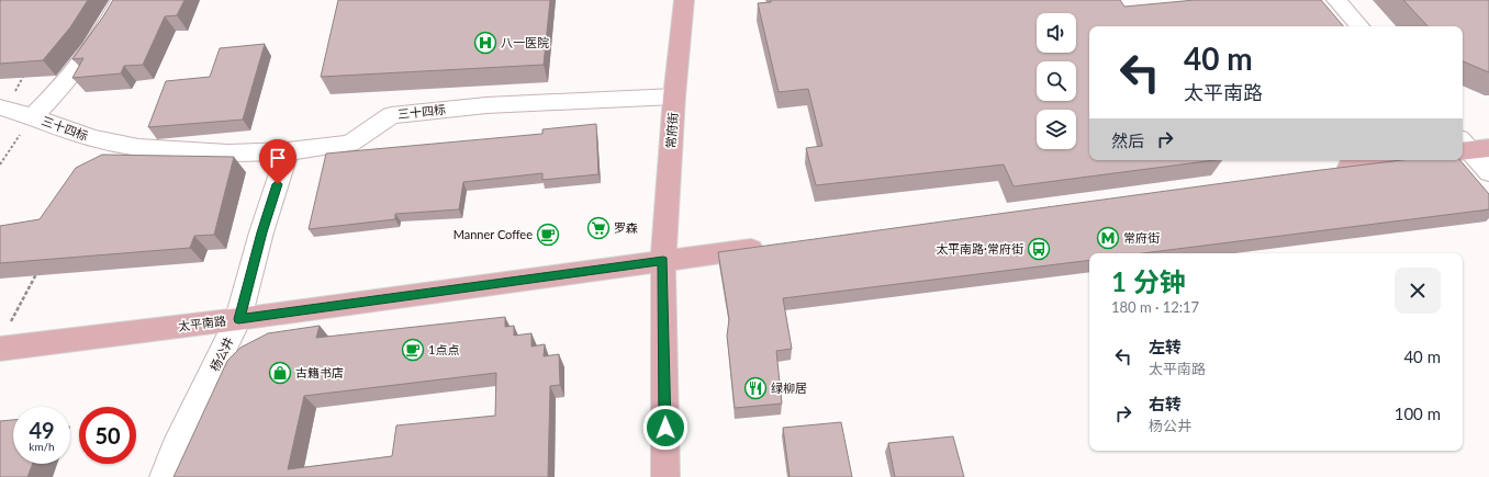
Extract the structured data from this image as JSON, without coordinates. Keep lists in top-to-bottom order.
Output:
{
  "streets": {
    "main road": ["常府街", "太平南路"],
    "street": ["三十四标", "杨公井"]
  },
  "crossings": [
    ["三十四标", "常府街"],
    ["三十四标", "杨公井"],
    ["常府街", "太平南路"],
    ["太平南路", "杨公井"]
  ],
  "places": {
    "hospital": ["八一医院"],
    "supermarket": ["罗森"],
    "cafe": ["Manner Coffee", "1点点"],
    "metro station": ["常府街"],
    "bus stop": ["太平南路·常府街"],
    "shop": ["古籍书店"],
    "restaurant": ["绿柳居"]
  },
  "page": {
    "turn": ["40 m", "太平南路"],
    "then": "然后",
    "heading": ["1 分钟", "180 m · 12:17"],
    "list": [
      {
        "name": "左转",
        "note": "太平南路",
        "value": "40 m"
      },
      {
        "name": "右转",
        "note": "杨公井",
        "value": "100 m"
      }
    ],
    "speed": "49 km/h",
    "limit": "50"
  }
}
